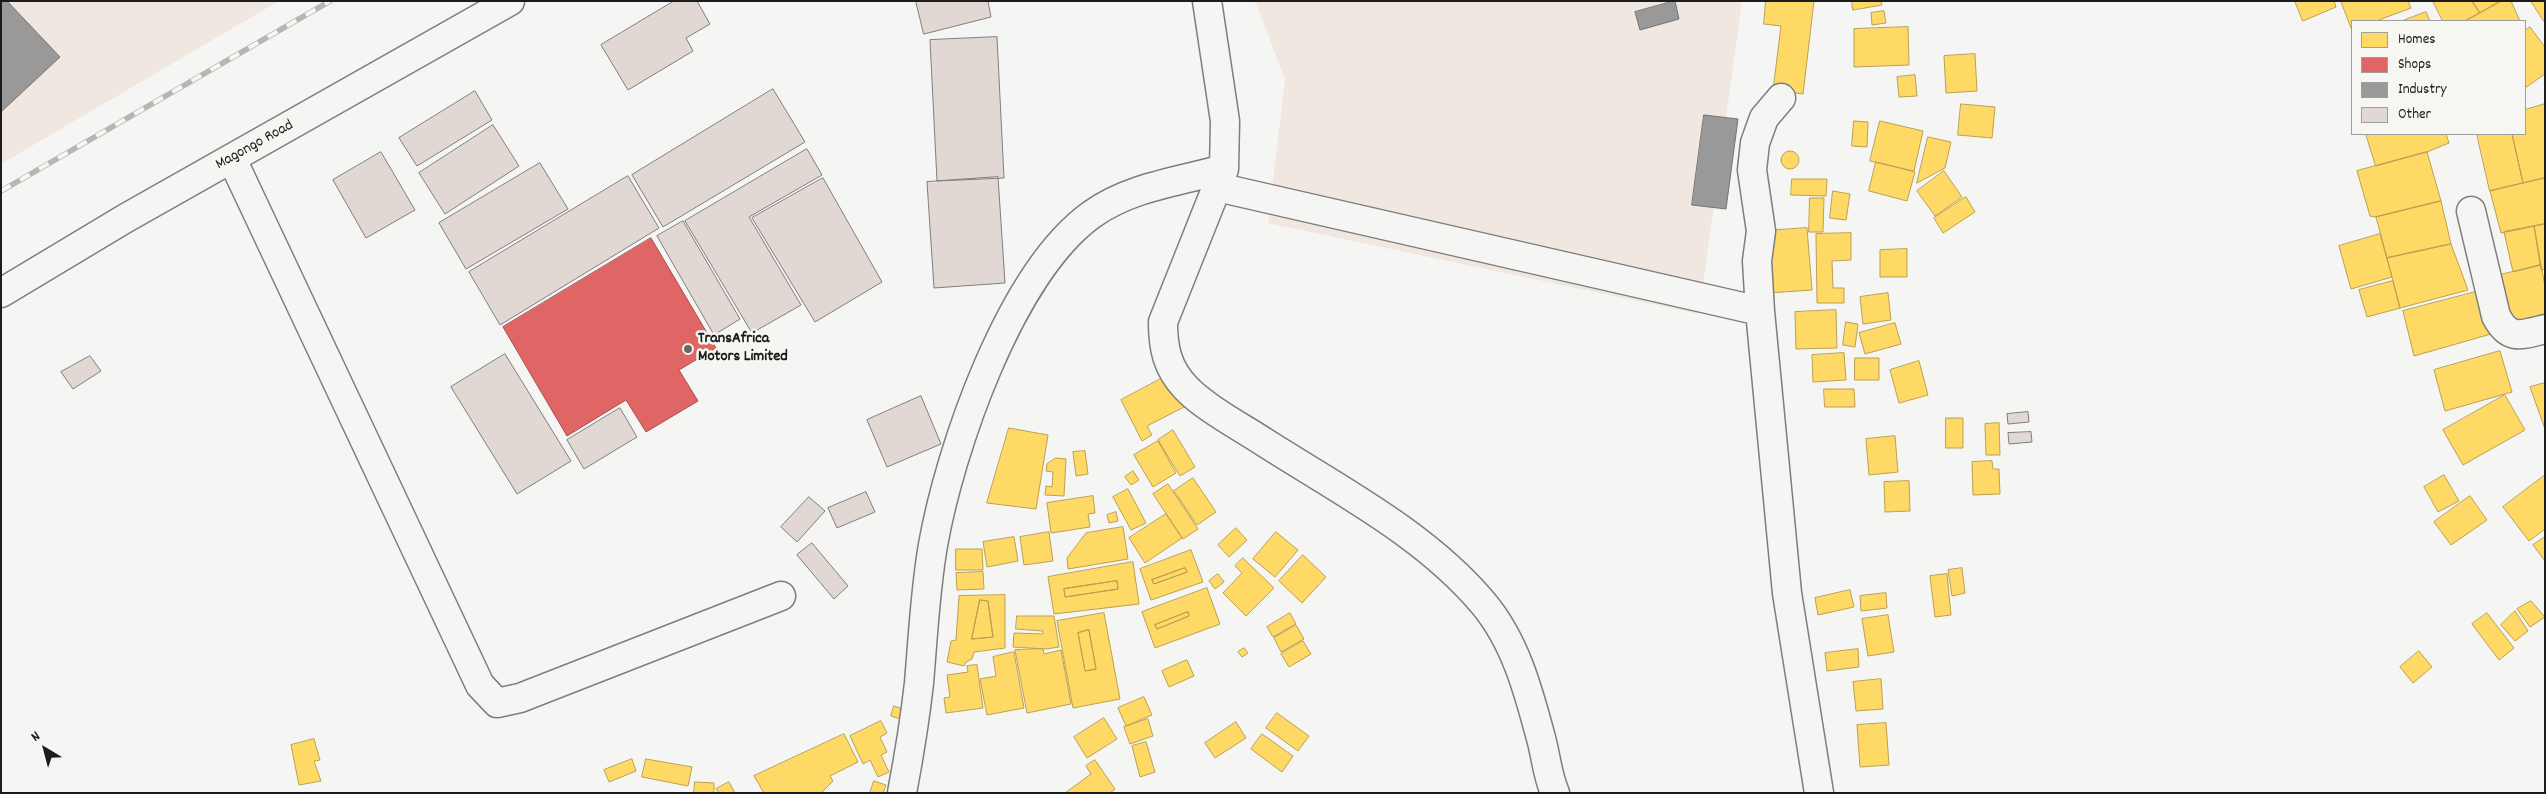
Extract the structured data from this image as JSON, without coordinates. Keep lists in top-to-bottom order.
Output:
{
  "streets": {
    "street": ["Magongo Road"]
  },
  "places": ["TransAfrica Motors Limited"],
  "legend": [
    "Homes",
    "Shops",
    "Industry",
    "Other"
  ],
  "north": "top left"
}
